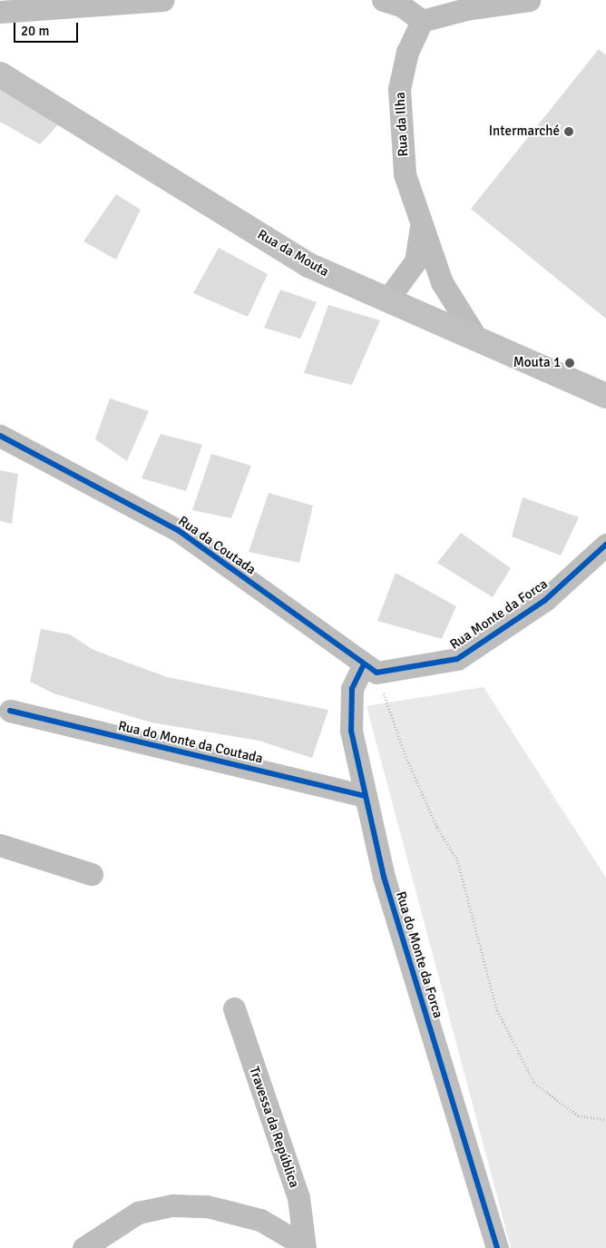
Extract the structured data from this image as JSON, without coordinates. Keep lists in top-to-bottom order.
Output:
{
  "streets": {
    "main road": ["Rua da Mouta"],
    "street": [
      "Rua da Ilha",
      "Rua da Coutada",
      "Rua Monte da Forca",
      "Rua do Monte da Coutada",
      "Rua do Monte da Forca",
      "Travessa da República"
    ]
  },
  "crossings": [
    ["Rua da Ilha", "Rua da Mouta"],
    ["Rua da Coutada", "Rua Monte da Forca"],
    ["Rua da Coutada", "Rua do Monte da Forca"],
    ["Rua Monte da Forca", "Rua do Monte da Forca"],
    ["Rua do Monte da Coutada", "Rua do Monte da Forca"]
  ],
  "places": ["Intermarché", "Mouta 1"],
  "scale_bar": "20 m"
}
